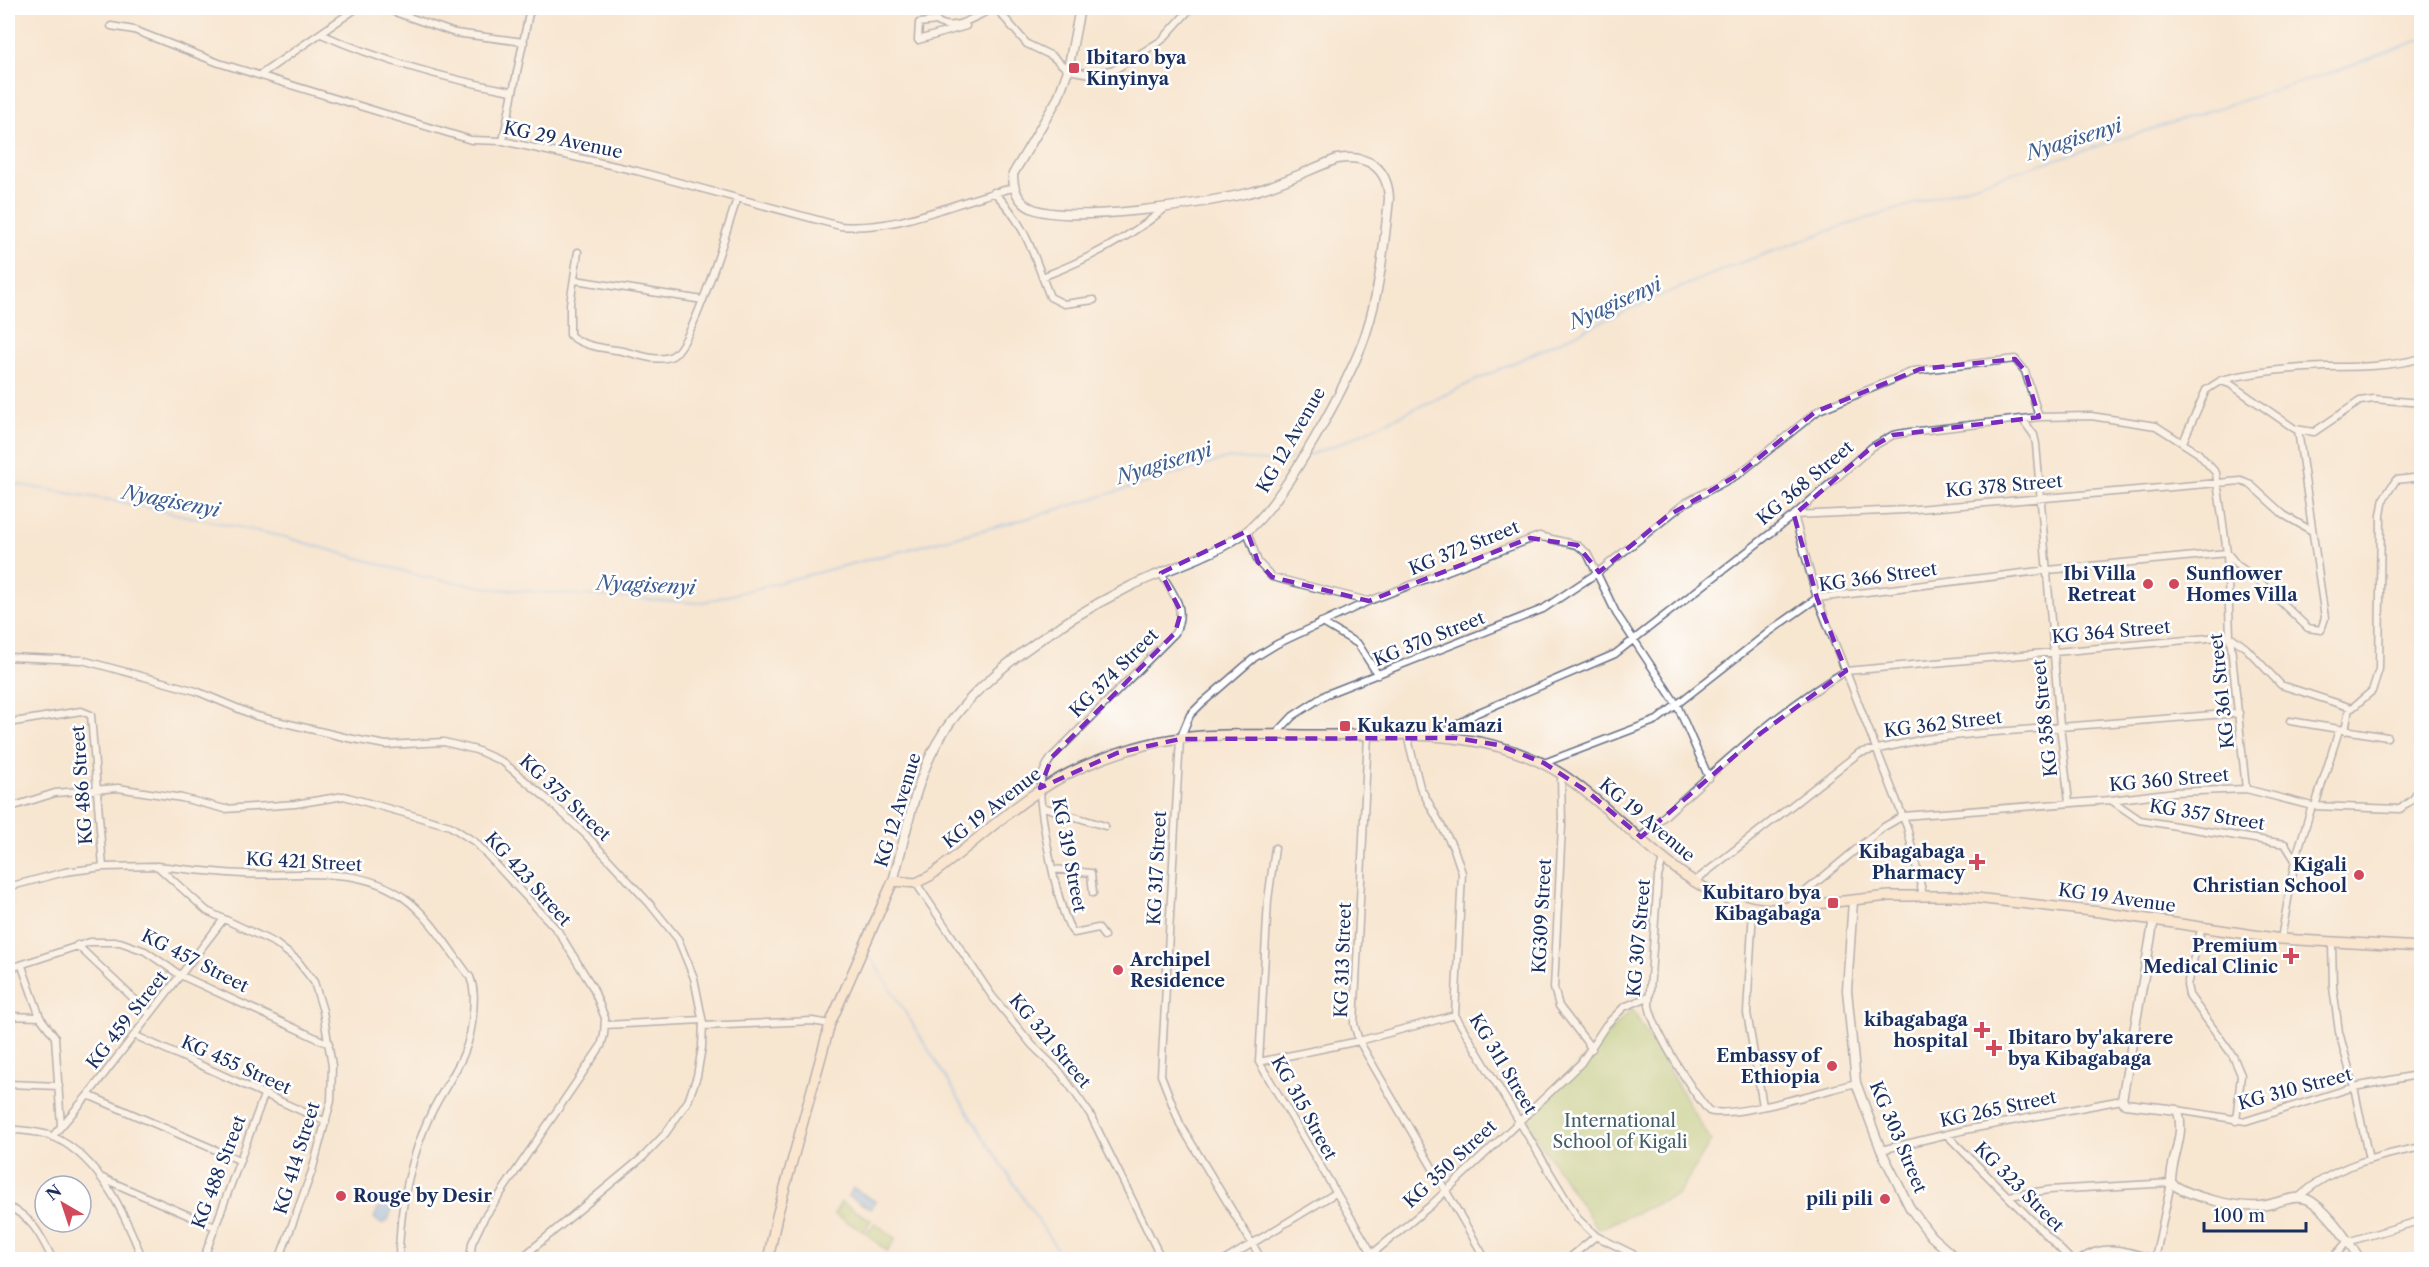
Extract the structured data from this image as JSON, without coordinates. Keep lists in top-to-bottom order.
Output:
{
  "streets": {
    "main road": ["KG 12 Avenue", "KG 19 Avenue"],
    "street": [
      "KG 29 Avenue",
      "KG 368 Street",
      "KG 378 Street",
      "KG 372 Street",
      "KG 366 Street",
      "KG 364 Street",
      "KG 370 Street",
      "KG 374 Street",
      "KG 361 Street",
      "KG 358 Street",
      "KG 362 Street",
      "KG 360 Street",
      "KG 486 Street",
      "KG 375 Street",
      "KG 357 Street",
      "KG 319 Street",
      "KG 421 Street",
      "KG 317 Street",
      "KG 423 Street",
      "KG309 Street",
      "KG 307 Street",
      "KG 313 Street",
      "KG 457 Street",
      "KG 459 Street",
      "KG 321 Street",
      "KG 311 Street",
      "KG 455 Street",
      "KG 310 Street",
      "KG 315 Street",
      "KG 265 Street",
      "KG 303 Street",
      "KG 414 Street",
      "KG 350 Street",
      "KG 488 Street",
      "KG 323 Street"
    ]
  },
  "crossings": [
    ["KG 29 Avenue", "KG 12 Avenue"],
    ["KG 12 Avenue", "KG 374 Street"],
    ["KG 368 Street", "KG 378 Street"],
    ["KG 368 Street", "KG 372 Street"],
    ["KG 368 Street", "KG 370 Street"],
    ["KG 368 Street", "KG 361 Street"],
    ["KG 368 Street", "KG 358 Street"],
    ["KG 368 Street", "KG 19 Avenue"],
    ["KG 378 Street", "KG 361 Street"],
    ["KG 378 Street", "KG 358 Street"],
    ["KG 372 Street", "KG 366 Street"],
    ["KG 372 Street", "KG 364 Street"],
    ["KG 372 Street", "KG 370 Street"],
    ["KG 372 Street", "KG 19 Avenue"],
    ["KG 372 Street", "KG 317 Street"],
    ["KG 366 Street", "KG 361 Street"],
    ["KG 366 Street", "KG 358 Street"],
    ["KG 366 Street", "KG 19 Avenue"],
    ["KG 364 Street", "KG 361 Street"],
    ["KG 364 Street", "KG 358 Street"],
    ["KG 364 Street", "KG 19 Avenue"],
    ["KG 370 Street", "KG 19 Avenue"],
    ["KG 374 Street", "KG 19 Avenue"],
    ["KG 374 Street", "KG 319 Street"],
    ["KG 361 Street", "KG 362 Street"],
    ["KG 361 Street", "KG 360 Street"],
    ["KG 358 Street", "KG 362 Street"],
    ["KG 358 Street", "KG 360 Street"],
    ["KG 362 Street", "KG 19 Avenue"],
    ["KG 360 Street", "KG 19 Avenue"],
    ["KG 360 Street", "KG 357 Street"],
    ["KG 486 Street", "KG 423 Street"],
    ["KG 19 Avenue", "KG 319 Street"],
    ["KG 19 Avenue", "KG 317 Street"],
    ["KG 19 Avenue", "KG309 Street"],
    ["KG 19 Avenue", "KG 307 Street"],
    ["KG 19 Avenue", "KG 313 Street"],
    ["KG 19 Avenue", "KG 321 Street"],
    ["KG 19 Avenue", "KG 311 Street"],
    ["KG 19 Avenue", "KG 303 Street"],
    ["KG 421 Street", "KG 414 Street"],
    ["KG309 Street", "KG 350 Street"],
    ["KG 307 Street", "KG 350 Street"],
    ["KG 313 Street", "KG 350 Street"],
    ["KG 457 Street", "KG 459 Street"],
    ["KG 457 Street", "KG 414 Street"],
    ["KG 459 Street", "KG 455 Street"],
    ["KG 459 Street", "KG 414 Street"],
    ["KG 311 Street", "KG 350 Street"],
    ["KG 455 Street", "KG 414 Street"],
    ["KG 455 Street", "KG 488 Street"],
    ["KG 315 Street", "KG 350 Street"],
    ["KG 265 Street", "KG 303 Street"],
    ["KG 265 Street", "KG 323 Street"]
  ],
  "water": ["Nyagisenyi"],
  "parks": ["International School of Kigali"],
  "places": {
    "transit": ["Ibitaro bya Kinyinya", "Kukazu k'amazi", "Kubitaro bya Kibagabaga"],
    "other": [
      "Ibi Villa Retreat",
      "Sunflower Homes Villa",
      "Kigali Christian School",
      "Archipel Residence",
      "Embassy of Ethiopia",
      "Rouge by Desir",
      "pili pili"
    ],
    "health": [
      "Kibagabaga Pharmacy",
      "Premium Medical Clinic",
      "kibagabaga hospital",
      "Ibitaro by'akarere bya Kibagabaga"
    ]
  },
  "scale_bar": "100 m",
  "north": "top left"
}
